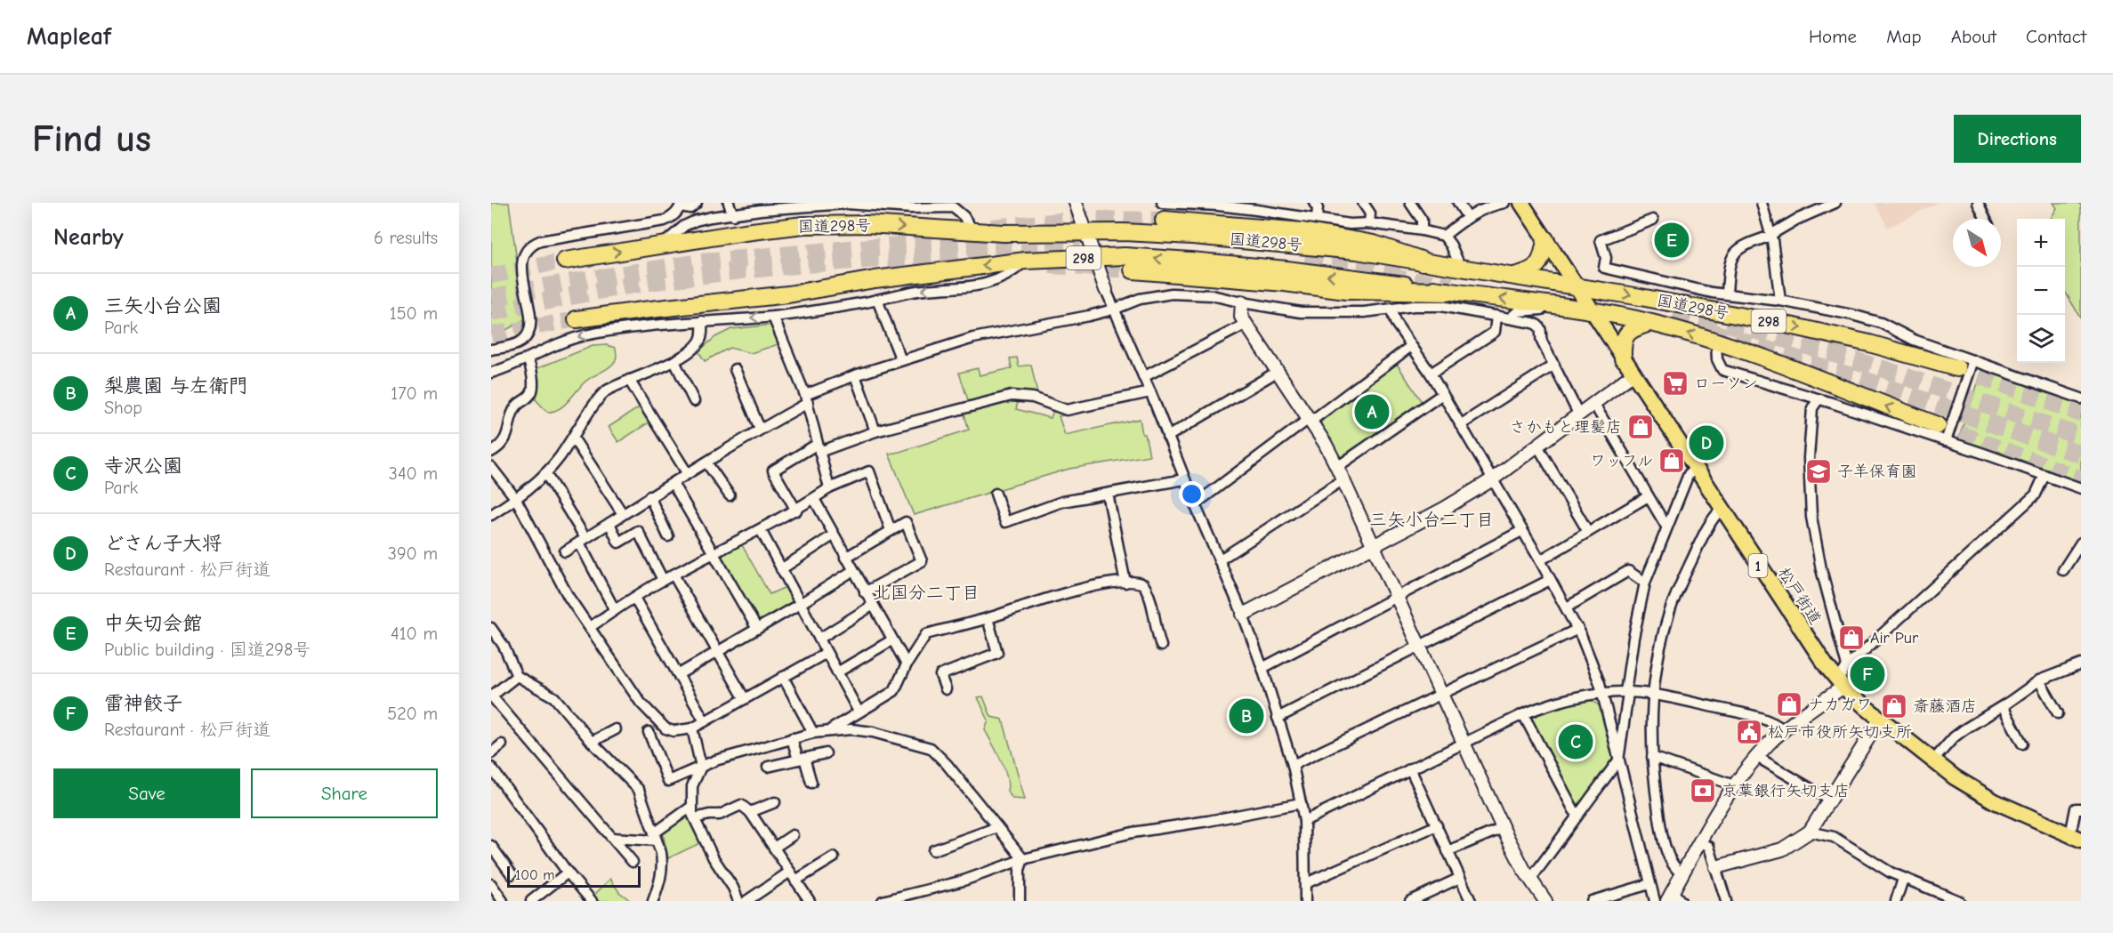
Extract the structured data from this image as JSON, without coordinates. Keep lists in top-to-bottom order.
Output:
{
  "streets": {
    "highway": ["国道298号", "298"],
    "main road": ["1", "松戸街道"]
  },
  "crossings": [
    ["国道298号", "松戸街道"]
  ],
  "districts": ["三矢小台二丁目", "北国分二丁目"],
  "places": {
    "supermarket": ["ローソン"],
    "shop": [
      "さかもと理髪店",
      "ワッフル",
      "Air Pur",
      "ナカガワ",
      "斎藤酒店"
    ],
    "school or university": ["子羊保育園"],
    "public building": ["松戸市役所矢切支所"],
    "bank": ["京葉銀行矢切支店"]
  },
  "scale_bar": "100 m",
  "north": "bottom right",
  "page": {
    "header": "Mapleaf",
    "nav": [
      "Home",
      "Map",
      "About",
      "Contact"
    ],
    "buttons": [
      "Directions",
      ["Save", "Share"]
    ],
    "title": "Find us",
    "heading": ["Nearby", "6 results"],
    "map_buttons": ["+", "−"],
    "pins": [
      "E",
      "A",
      "D",
      "F",
      "B",
      "C"
    ],
    "list": [
      {
        "mark": "A",
        "name": "三矢小台公園",
        "note": "Park",
        "value": "150 m"
      },
      {
        "mark": "B",
        "name": "梨農園 与左衛門",
        "note": "Shop",
        "value": "170 m"
      },
      {
        "mark": "C",
        "name": "寺沢公園",
        "note": "Park",
        "value": "340 m"
      },
      {
        "mark": "D",
        "name": "どさん子大将",
        "note": "Restaurant · 松戸街道",
        "value": "390 m"
      },
      {
        "mark": "E",
        "name": "中矢切会館",
        "note": "Public building · 国道298号",
        "value": "410 m"
      },
      {
        "mark": "F",
        "name": "雷神餃子",
        "note": "Restaurant · 松戸街道",
        "value": "520 m"
      }
    ],
    "scale": "100 m"
  }
}
